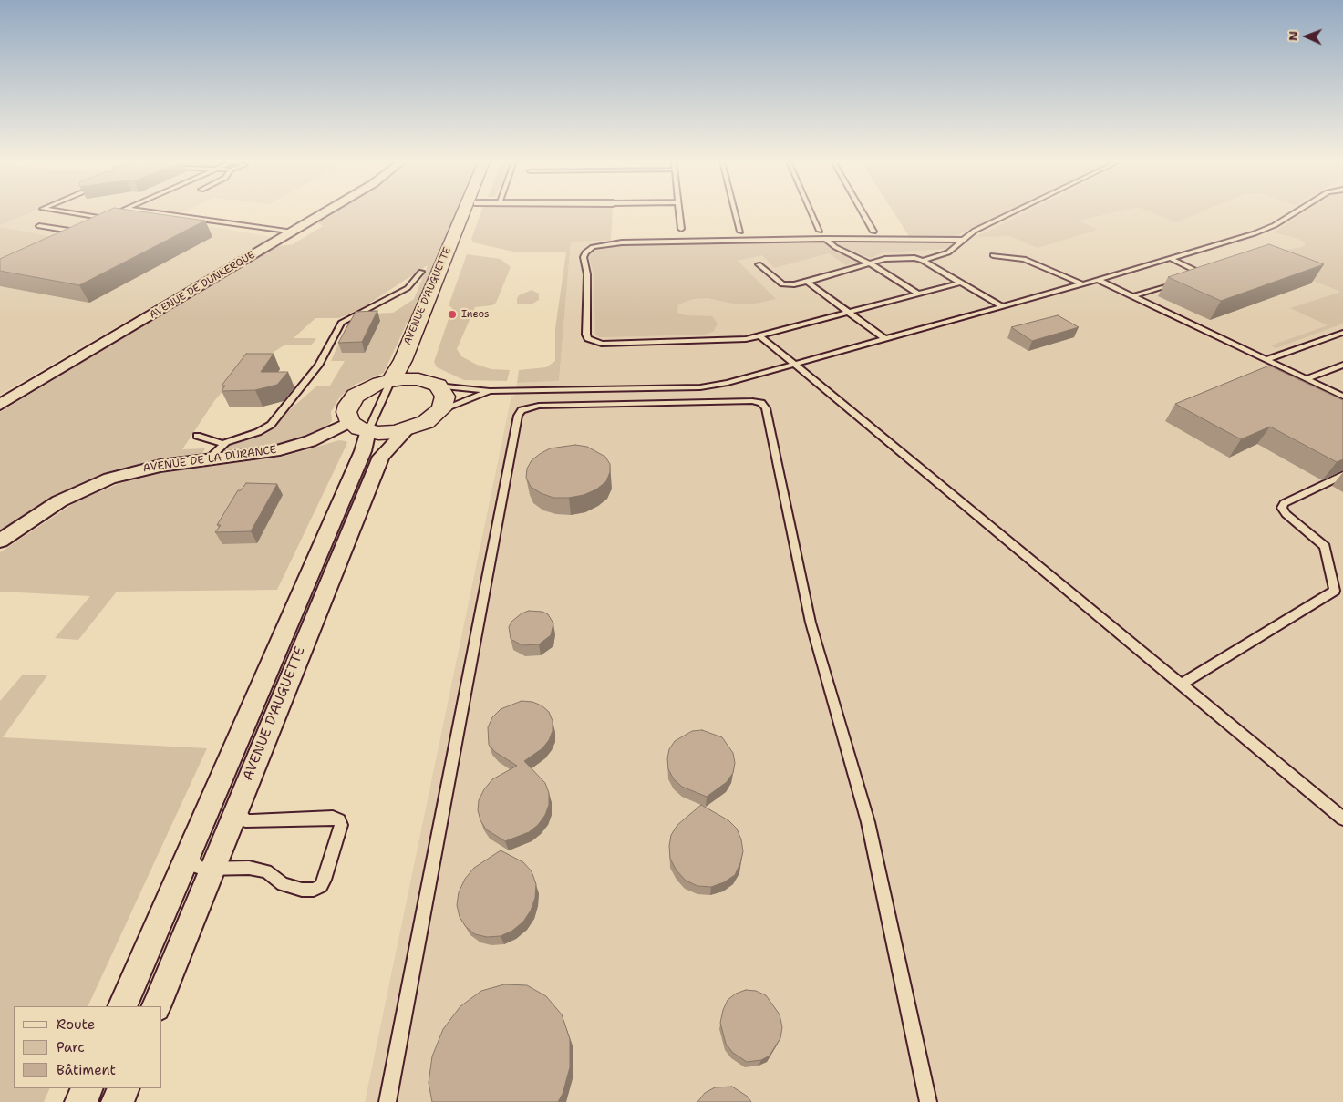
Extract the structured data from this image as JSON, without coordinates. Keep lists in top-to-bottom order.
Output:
{
  "streets": {
    "main road": ["AVENUE D'AUGUETTE"],
    "street": ["AVENUE DE DUNKERQUE", "AVENUE DE LA DURANCE"]
  },
  "crossings": [
    ["AVENUE D'AUGUETTE", "AVENUE DE LA DURANCE"]
  ],
  "places": ["Ineos"],
  "legend": ["Route", "Parc", "Bâtiment"],
  "north": "left"
}
